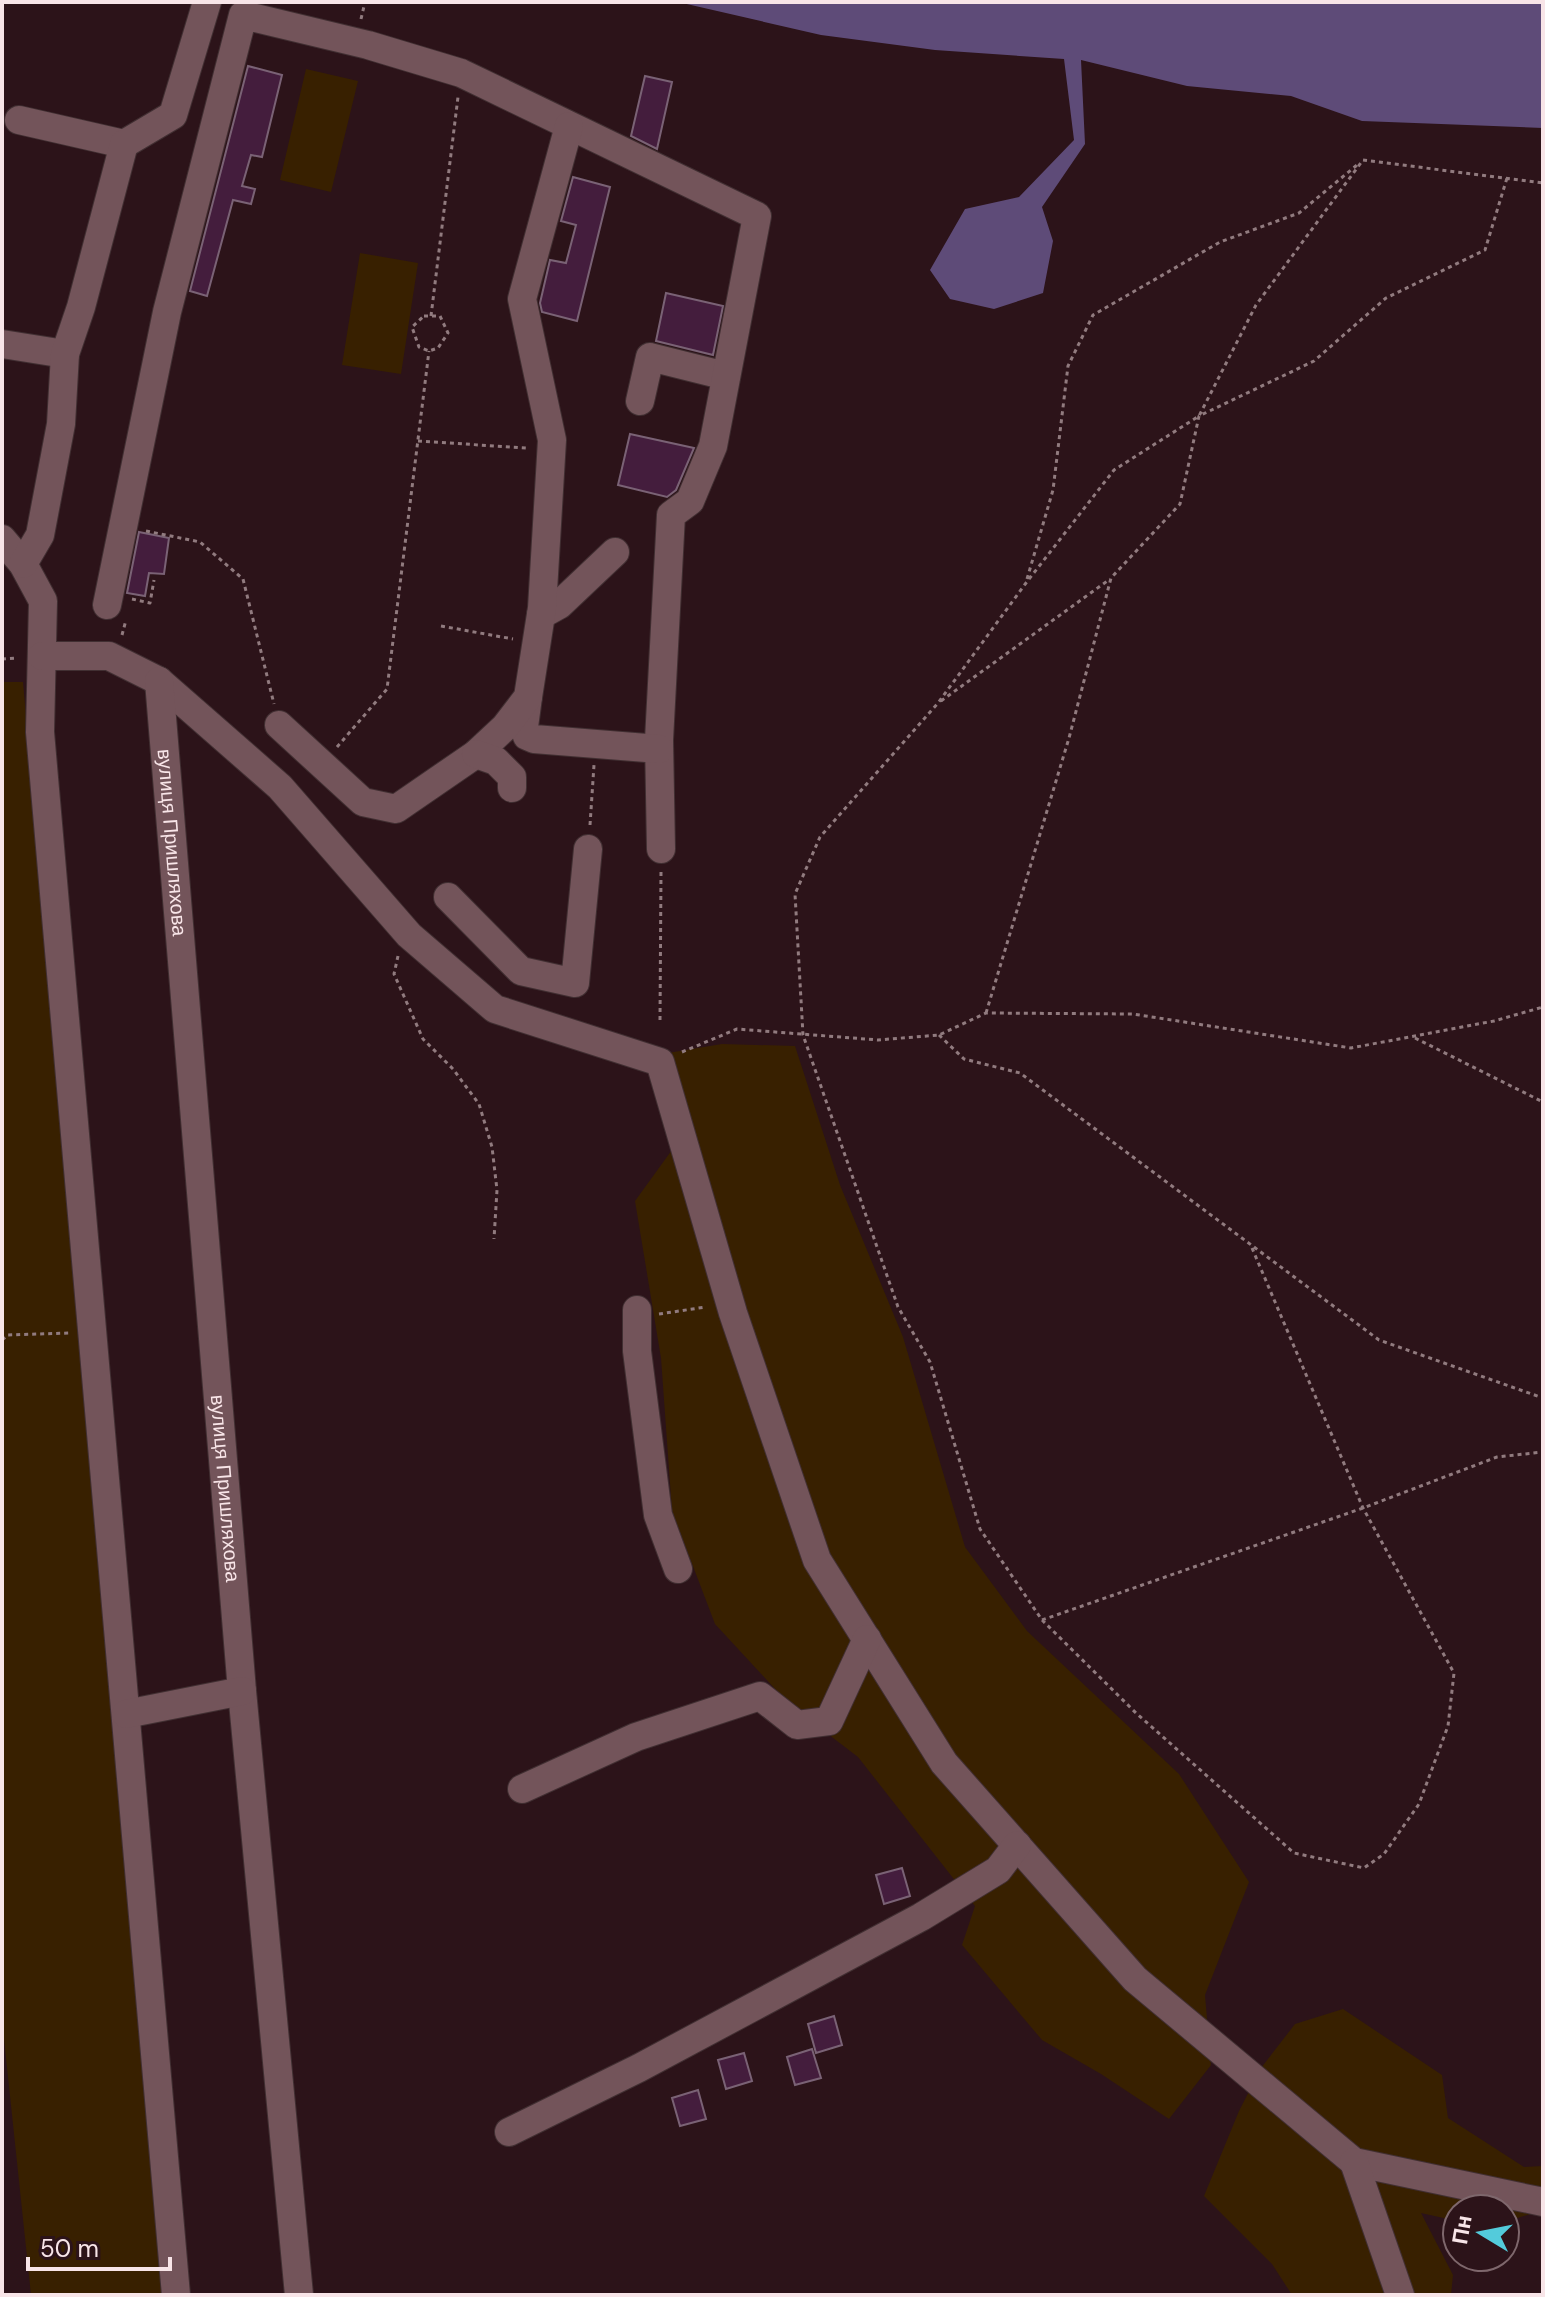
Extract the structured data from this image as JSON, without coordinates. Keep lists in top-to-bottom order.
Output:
{
  "streets": {
    "street": ["вулиця Пришляхова"]
  },
  "scale_bar": "50 m",
  "north": "left"
}
